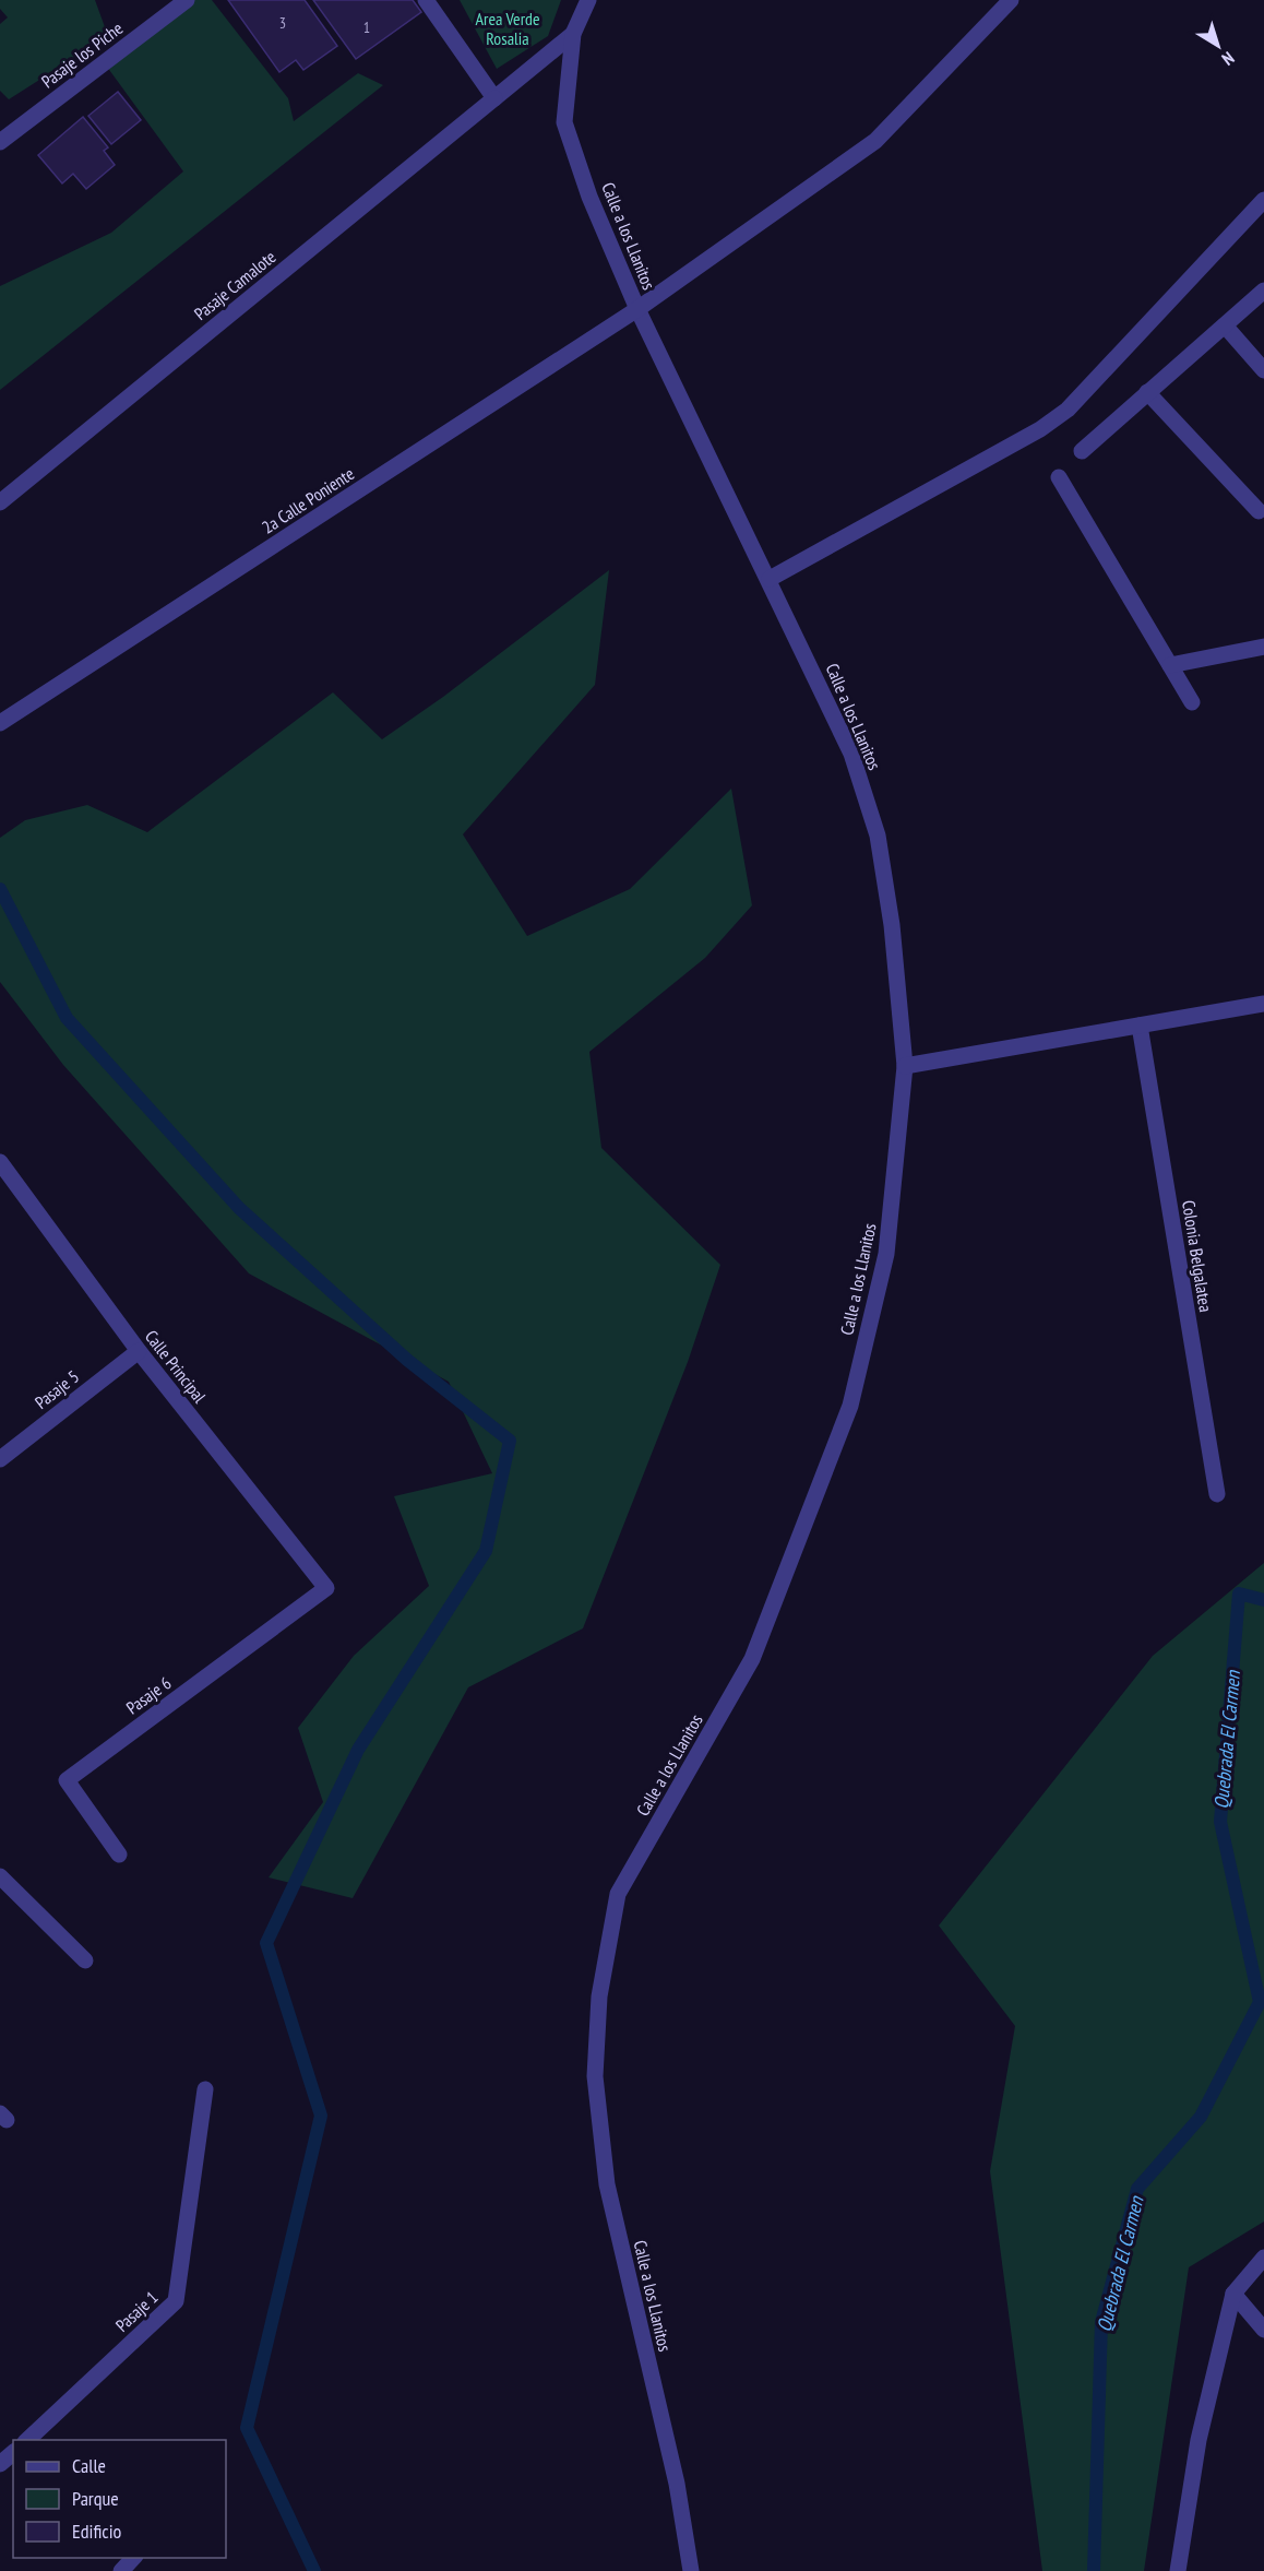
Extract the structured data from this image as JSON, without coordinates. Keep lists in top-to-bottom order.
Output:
{
  "streets": {
    "street": [
      "Pasaje los Piche",
      "Calle a los Llanitos",
      "Pasaje Camalote",
      "2a Calle Poniente",
      "Colonia Belgalatea",
      "Calle Principal",
      "Pasaje 5",
      "Pasaje 6",
      "Pasaje 1"
    ]
  },
  "crossings": [
    ["Calle a los Llanitos", "2a Calle Poniente"],
    ["Calle Principal", "Pasaje 5"],
    ["Calle Principal", "Pasaje 6"]
  ],
  "water": ["Quebrada El Carmen"],
  "parks": ["Area Verde Rosalia"],
  "house_numbers": ["3", "1"],
  "legend": ["Calle", "Parque", "Edificio"],
  "north": "bottom right"
}
